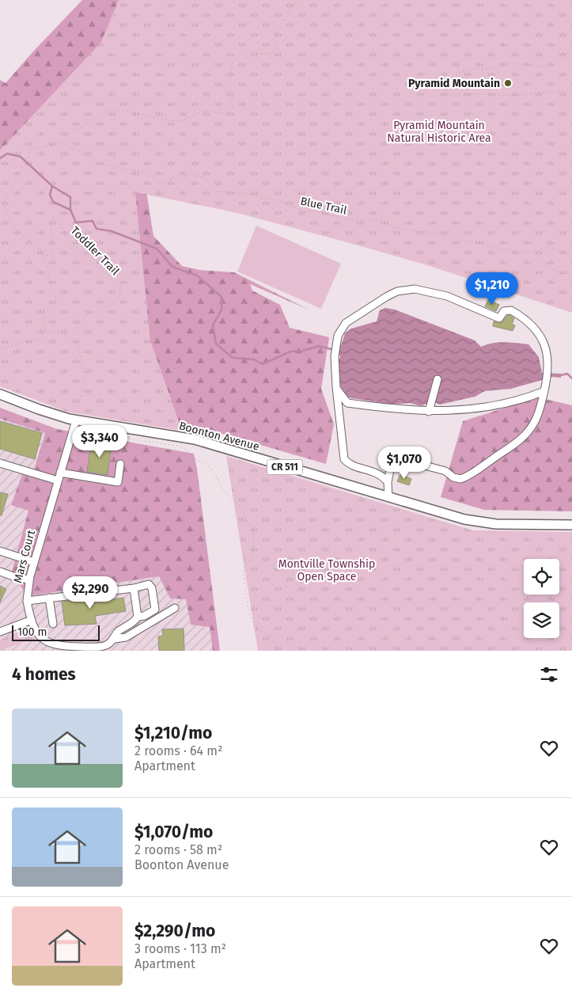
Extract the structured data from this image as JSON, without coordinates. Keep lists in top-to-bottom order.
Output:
{
  "streets": {
    "main road": ["Boonton Avenue", "CR 511"],
    "lane": ["Mars Court"],
    "path": ["Blue Trail", "Toddler Trail"]
  },
  "crossings": [
    ["Boonton Avenue", "Mars Court"]
  ],
  "parks": ["Pyramid Mountain Natural Historic Area", "Montville Township Open Space"],
  "places": ["Pyramid Mountain"],
  "scale_bar": "100 m",
  "page": {
    "price": [
      "$1,210",
      "$3,340",
      "$1,070",
      "$2,290"
    ],
    "scale": "100 m",
    "heading": "4 homes",
    "list": [
      {
        "name": "$1,210/mo",
        "note": "2 rooms · 64 m² · Apartment"
      },
      {
        "name": "$1,070/mo",
        "note": "2 rooms · 58 m² · Boonton Avenue"
      },
      {
        "name": "$2,290/mo",
        "note": "3 rooms · 113 m² · Apartment"
      }
    ]
  }
}
